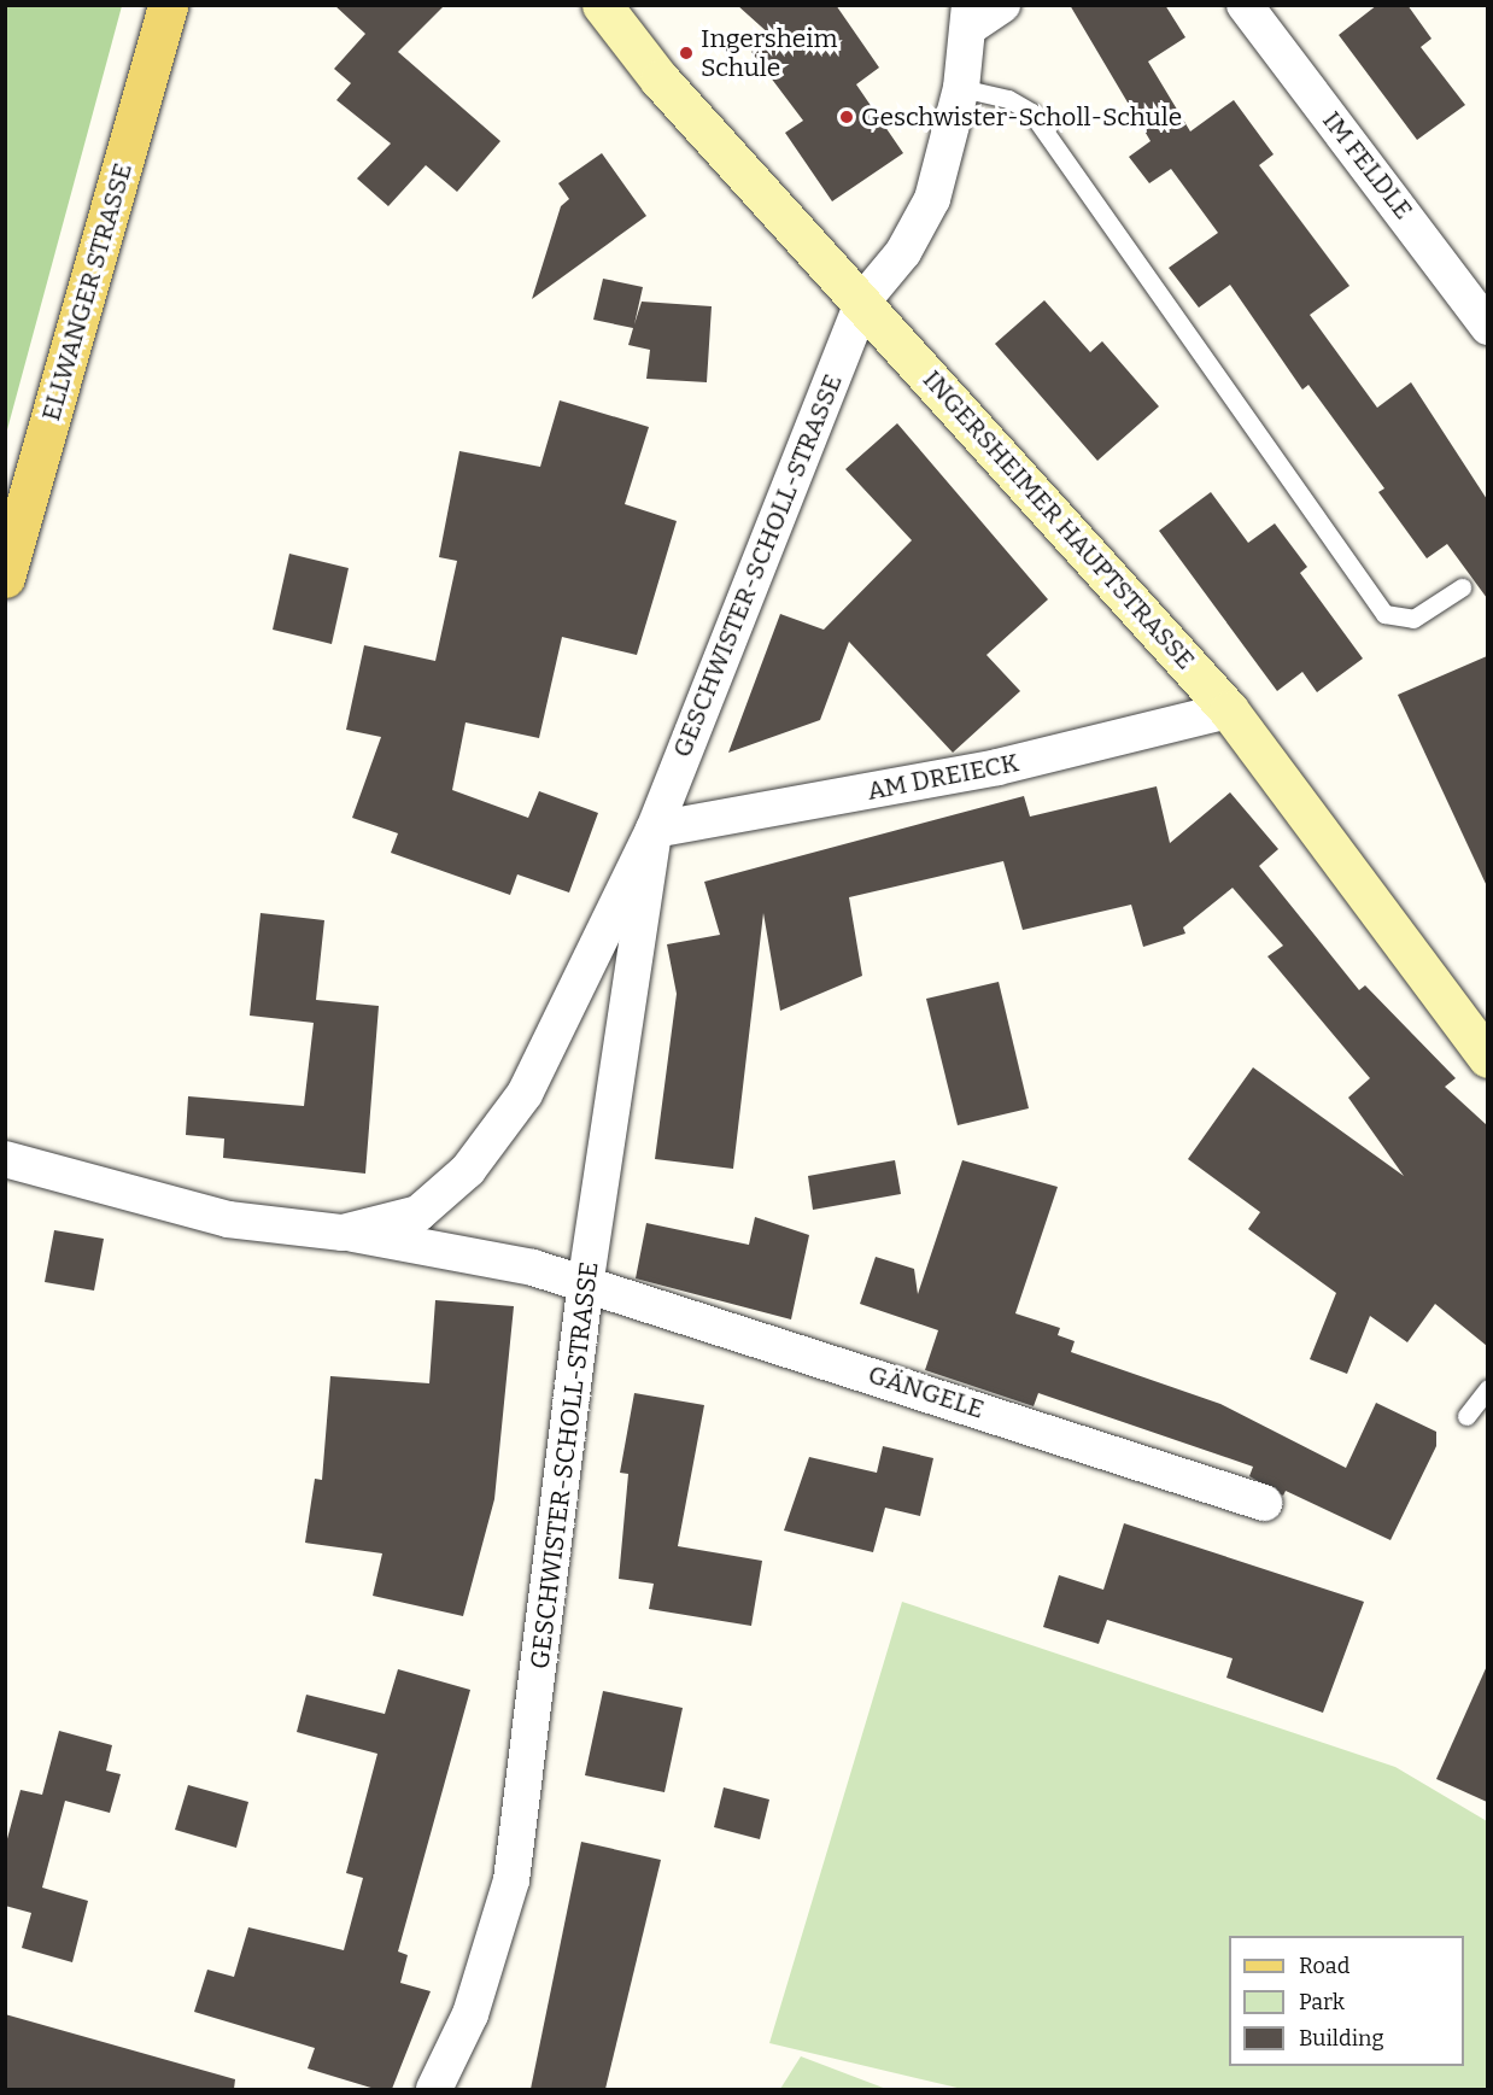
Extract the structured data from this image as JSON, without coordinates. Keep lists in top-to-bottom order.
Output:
{
  "streets": {
    "main road": ["ELLWANGER STRASSE"],
    "street": [
      "IM FELDLE",
      "INGERSHEIMER HAUPTSTRASSE",
      "GESCHWISTER-SCHOLL-STRASSE",
      "AM DREIECK",
      "GÄNGELE"
    ]
  },
  "crossings": [
    ["INGERSHEIMER HAUPTSTRASSE", "GESCHWISTER-SCHOLL-STRASSE"],
    ["INGERSHEIMER HAUPTSTRASSE", "AM DREIECK"],
    ["GESCHWISTER-SCHOLL-STRASSE", "AM DREIECK"],
    ["GESCHWISTER-SCHOLL-STRASSE", "GÄNGELE"]
  ],
  "places": ["Ingersheim Schule", "Geschwister-Scholl-Schule"],
  "legend": ["Road", "Park", "Building"]
}
